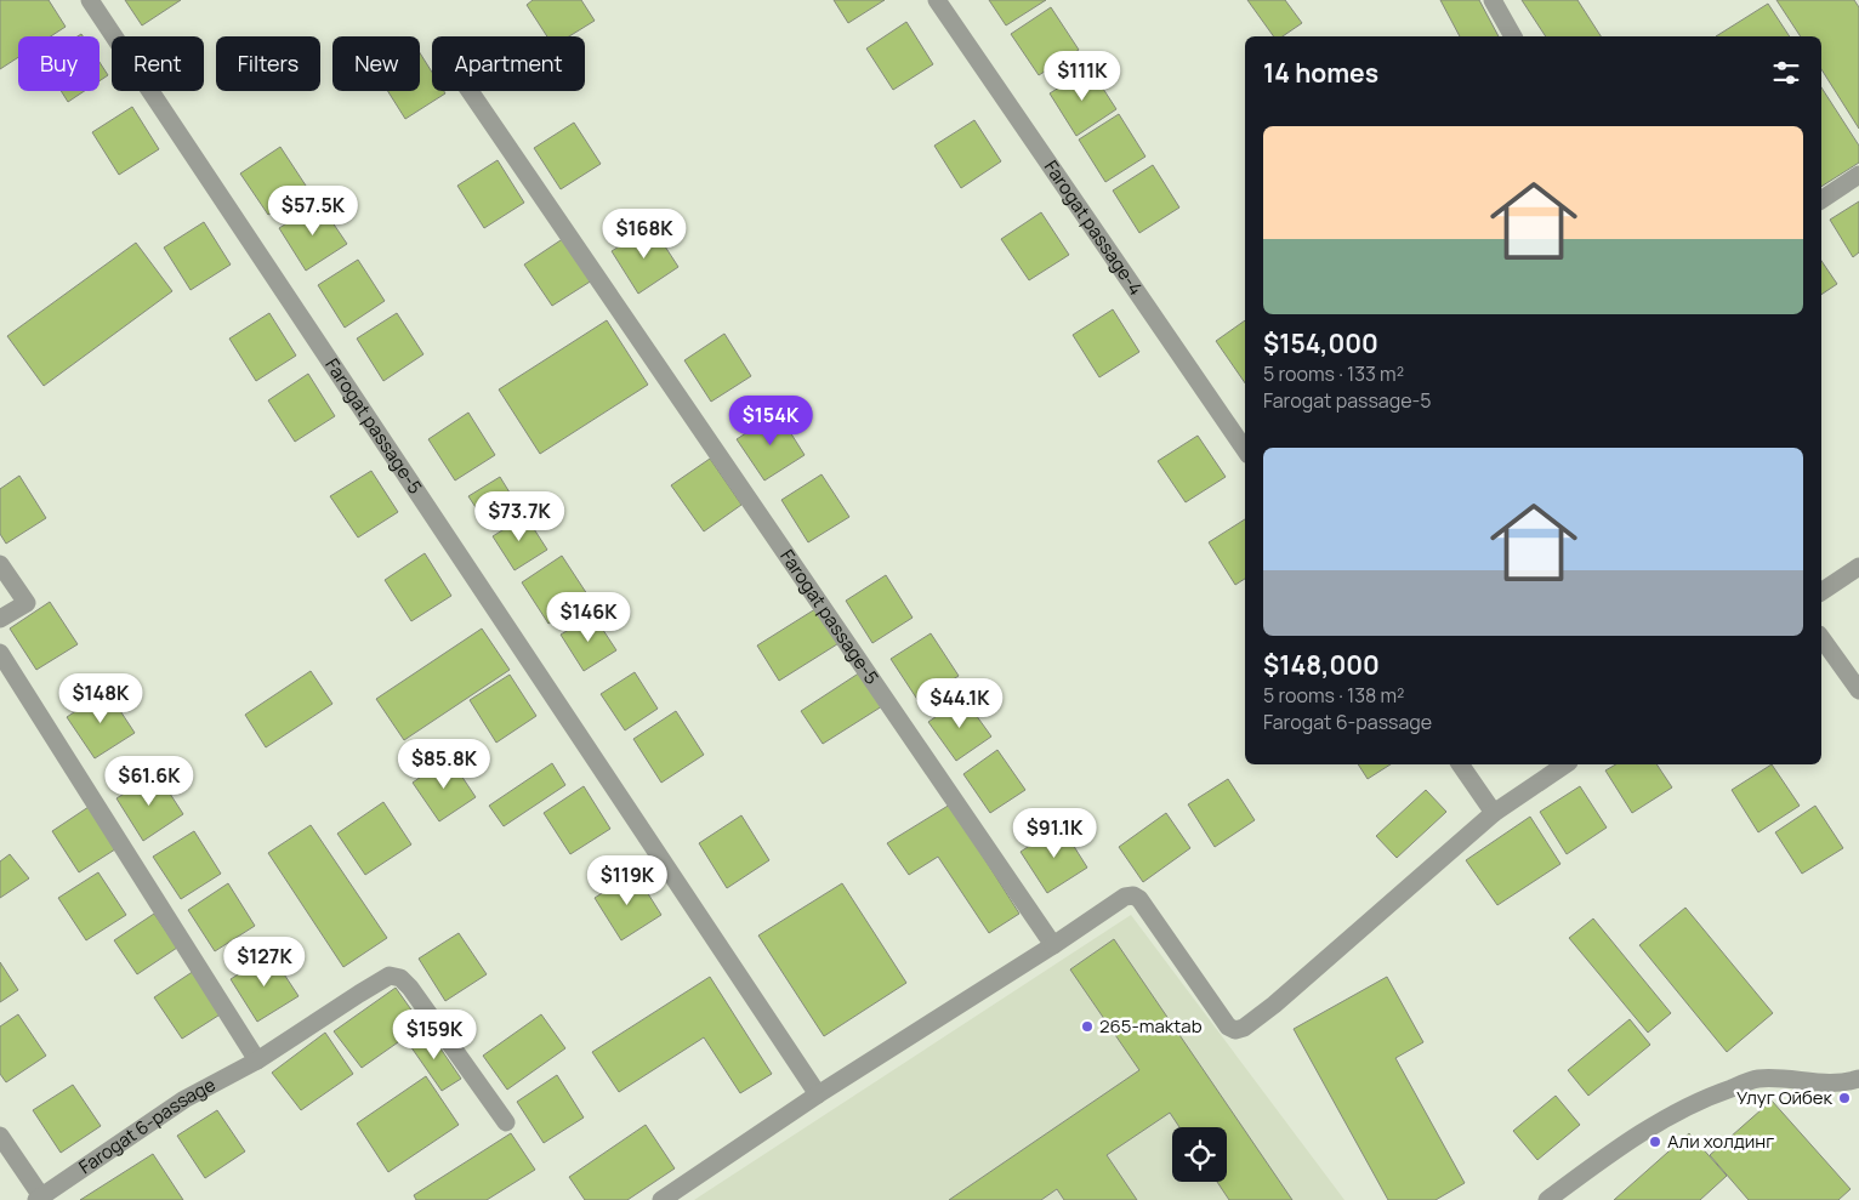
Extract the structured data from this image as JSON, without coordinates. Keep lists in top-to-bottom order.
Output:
{
  "streets": {
    "street": ["Farogat passage-4", "Farogat passage-5", "Farogat 6-passage"]
  },
  "places": ["265-maktab", "Улуг Ойбек", "Али холдинг"],
  "page": {
    "chip": [
      "Buy",
      "Rent",
      "Filters",
      "New",
      "Apartment"
    ],
    "heading": "14 homes",
    "price": [
      "$111K",
      "$57.5K",
      "$168K",
      "$154K",
      "$73.7K",
      "$146K",
      "$148K",
      "$44.1K",
      "$85.8K",
      "$61.6K",
      "$91.1K",
      "$119K",
      "$127K",
      "$159K"
    ],
    "list": [
      {
        "name": "$154,000",
        "note": "5 rooms · 133 m² · Farogat passage-5"
      },
      {
        "name": "$148,000",
        "note": "5 rooms · 138 m² · Farogat 6-passage"
      }
    ]
  }
}
